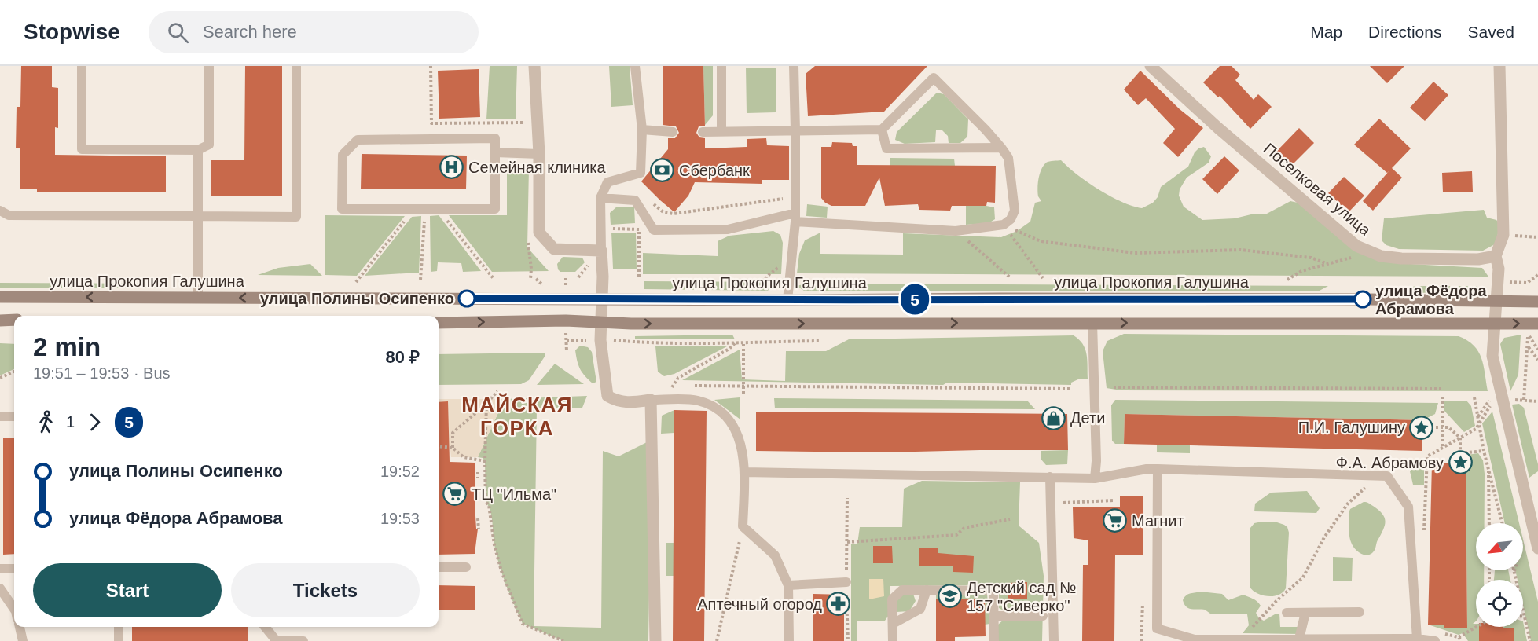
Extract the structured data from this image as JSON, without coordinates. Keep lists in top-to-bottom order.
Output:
{
  "streets": {
    "main road": ["улица Прокопия Галушина"],
    "street": ["Поселковая улица"]
  },
  "one_way": ["улица Прокопия Галушина"],
  "districts": ["МАЙСКАЯ ГОРКА"],
  "places": {
    "hospital": ["Семейная клиника"],
    "bank": ["Сбербанк"],
    "other": ["улица Полины Осипенко", "улица Фёдора Абрамова"],
    "shop": ["Дети"],
    "place": ["П.И. Галушину", "Ф.А. Абрамову"],
    "supermarket": ["ТЦ \"Ильма\"", "Магнит"],
    "school or university": ["Детский сад № 157 \"Сиверко\""],
    "pharmacy": ["Аптечный огород"]
  },
  "lines": ["bus line 5"],
  "north": "bottom left",
  "page": {
    "header": "Stopwise",
    "search": "Search here",
    "nav": ["Map", "Directions", "Saved"],
    "on_map": "5",
    "heading": ["2 min", "19:51 – 19:53 · Bus", "80 ₽"],
    "legs": ["1", "5"],
    "list": [
      {
        "name": "улица Полины Осипенко",
        "value": "19:52"
      },
      {
        "name": "улица Фёдора Абрамова",
        "value": "19:53"
      }
    ],
    "buttons": ["Start", "Tickets"]
  }
}
